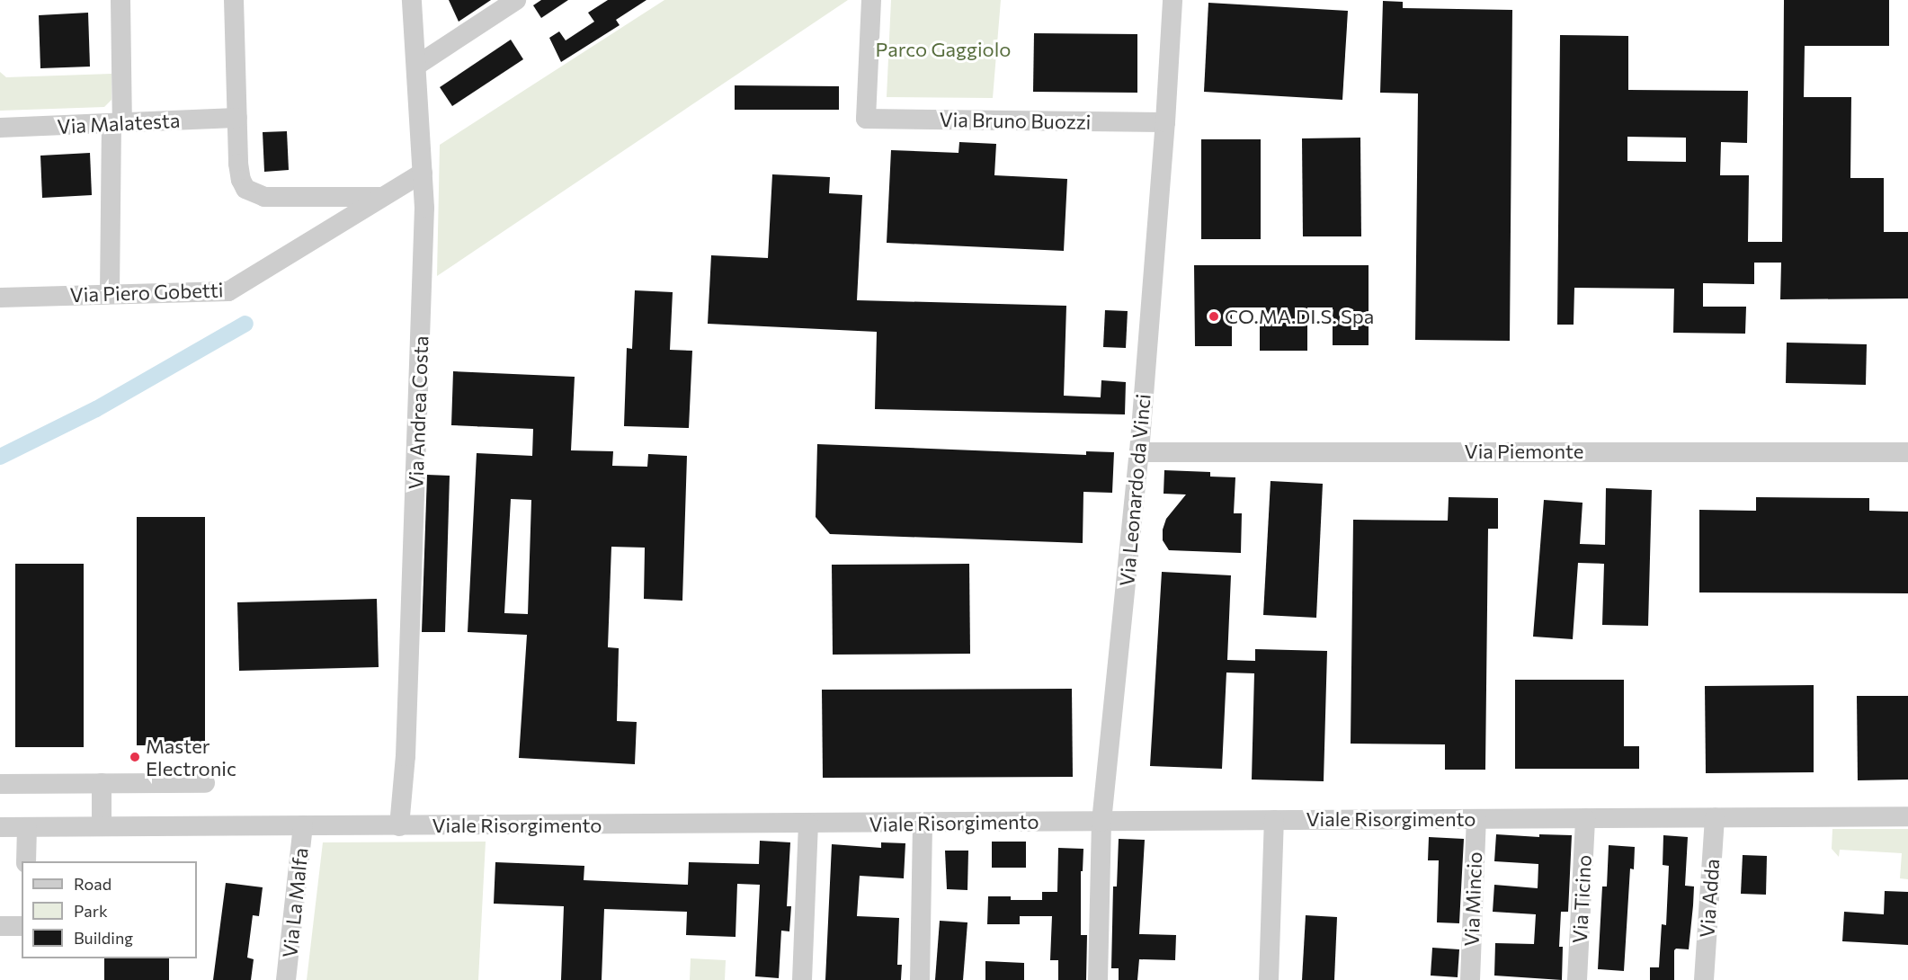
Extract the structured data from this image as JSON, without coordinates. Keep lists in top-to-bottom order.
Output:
{
  "streets": {
    "street": [
      "Via Bruno Buozzi",
      "Via Malatesta",
      "Via Piero Gobetti",
      "Via Andrea Costa",
      "Via Piemonte",
      "Via Leonardo da Vinci",
      "Viale Risorgimento",
      "Via Adda",
      "Via Mincio",
      "Via Ticino",
      "Via La Malfa"
    ]
  },
  "crossings": [
    ["Via Bruno Buozzi", "Via Leonardo da Vinci"],
    ["Via Piero Gobetti", "Via Andrea Costa"],
    ["Via Andrea Costa", "Viale Risorgimento"],
    ["Via Piemonte", "Via Leonardo da Vinci"],
    ["Via Leonardo da Vinci", "Viale Risorgimento"],
    ["Viale Risorgimento", "Via Adda"],
    ["Viale Risorgimento", "Via Mincio"],
    ["Viale Risorgimento", "Via Ticino"],
    ["Viale Risorgimento", "Via La Malfa"]
  ],
  "parks": ["Parco Gaggiolo"],
  "places": ["CO.MA.DI.S. Spa", "Master Electronic"],
  "legend": ["Road", "Park", "Building"]
}
